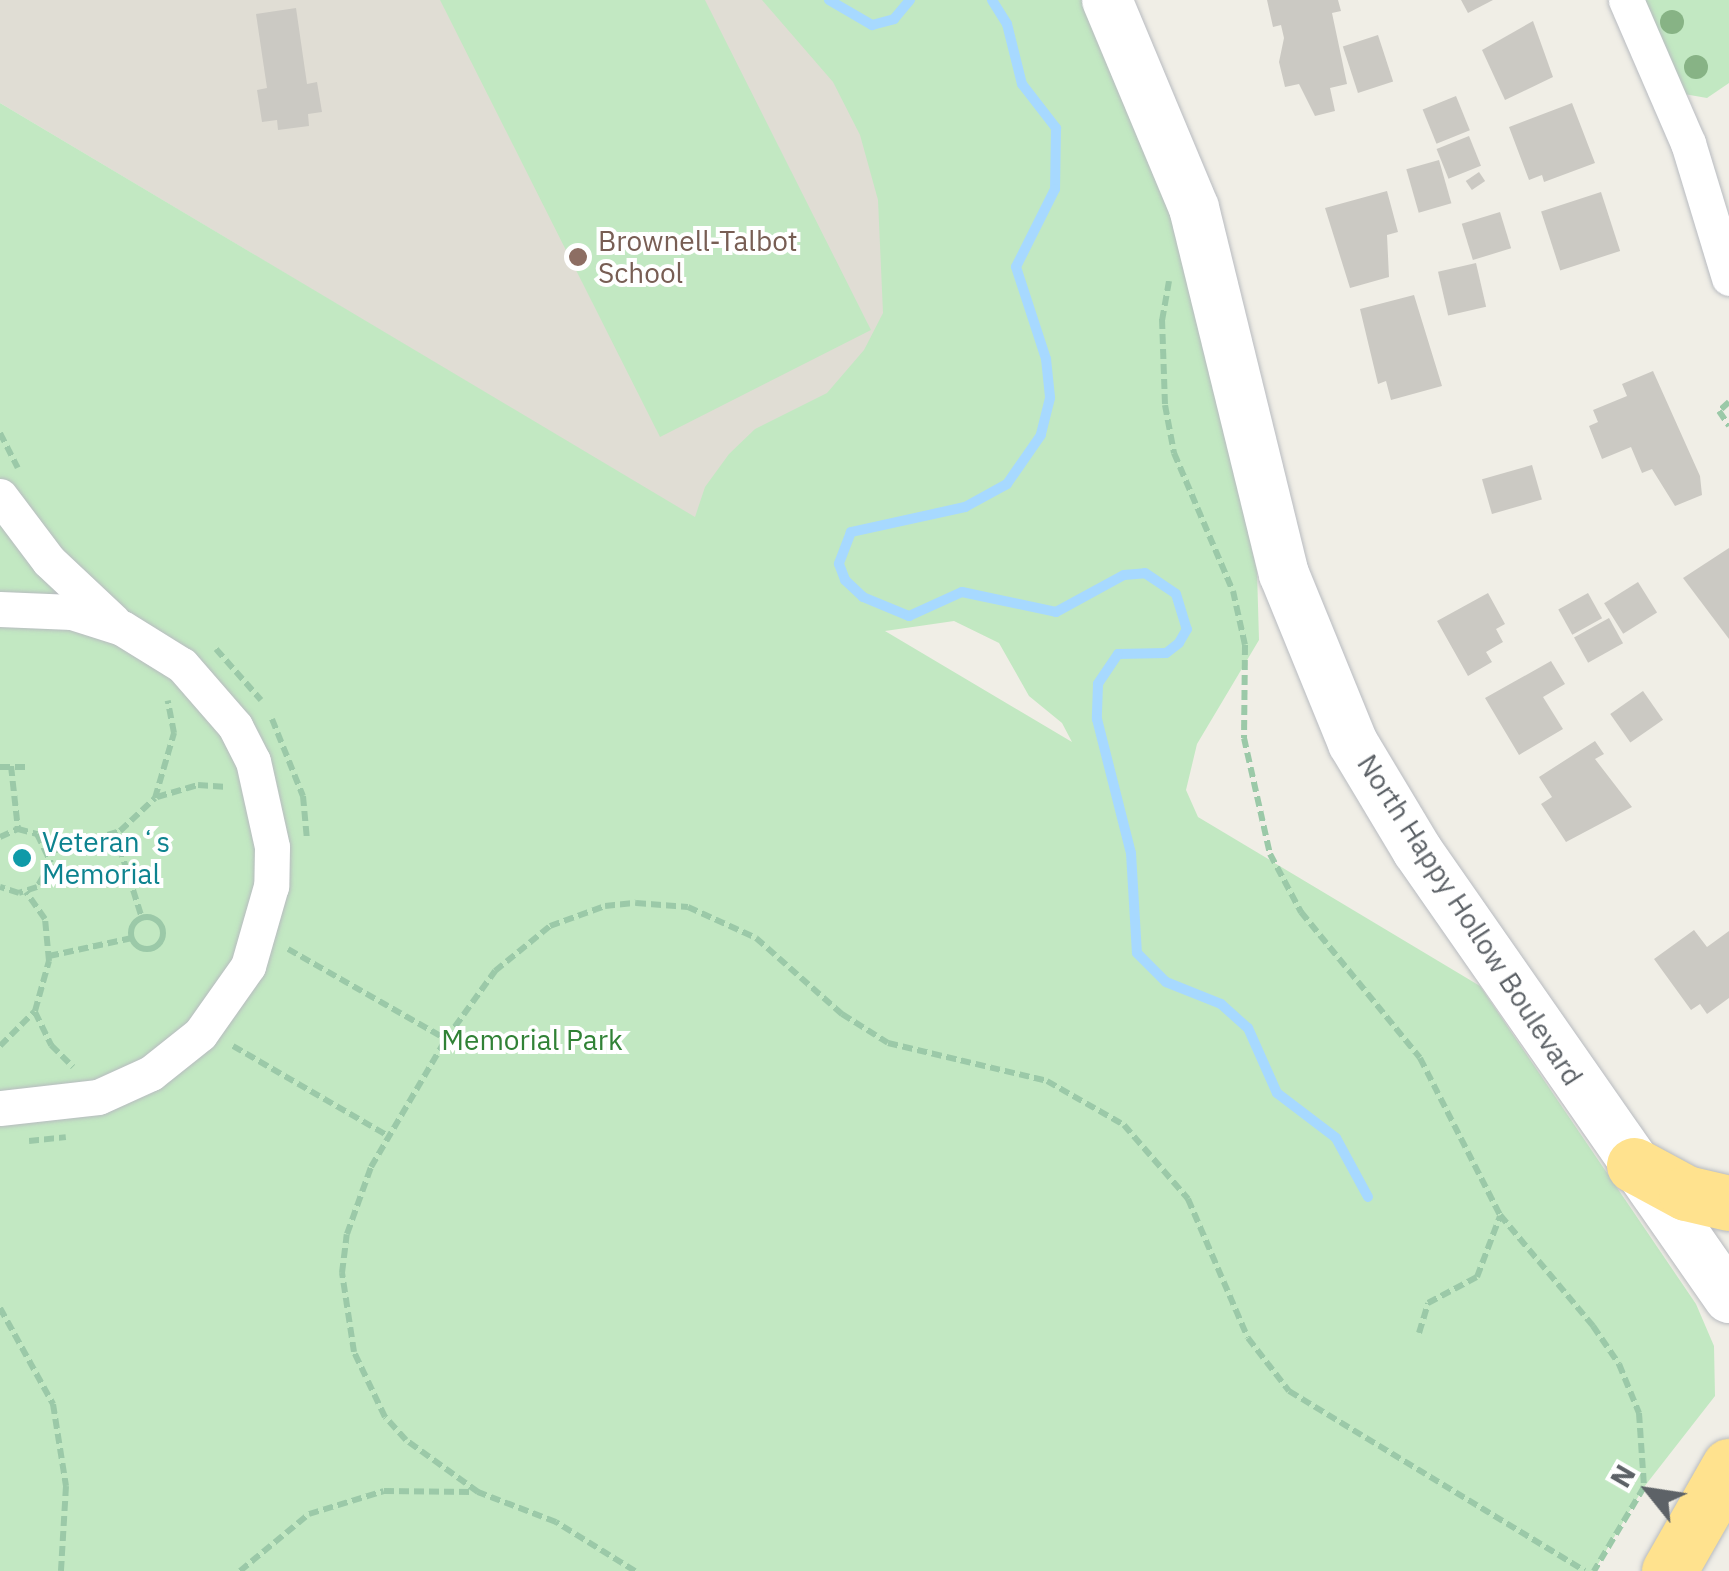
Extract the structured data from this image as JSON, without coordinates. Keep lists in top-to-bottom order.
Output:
{
  "streets": {
    "street": ["North Happy Hollow Boulevard"]
  },
  "parks": ["Memorial Park"],
  "places": ["Brownell-Talbot School", "Veteranʻs Memorial"],
  "north": "top left"
}
